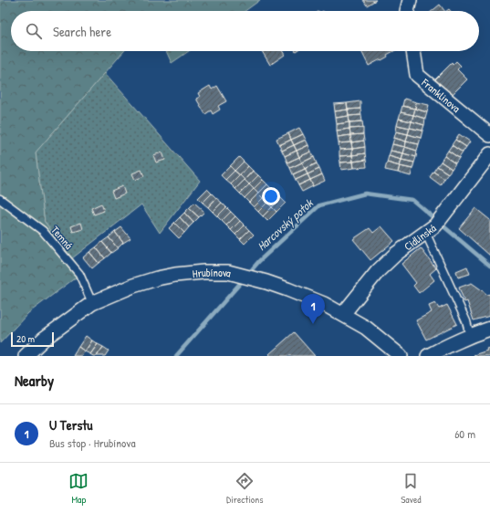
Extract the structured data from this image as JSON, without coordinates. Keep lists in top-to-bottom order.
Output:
{
  "streets": {
    "street": ["Franklinova", "Cidlinská", "Hrubínova"],
    "lane": ["Temná"]
  },
  "crossings": [
    ["Cidlinská", "Hrubínova"],
    ["Temná", "Hrubínova"]
  ],
  "water": ["Harcovský potok"],
  "scale_bar": "20 m",
  "page": {
    "search": "Search here",
    "pins": "1",
    "scale": "20 m",
    "heading": "Nearby",
    "list": [
      {
        "mark": "1",
        "name": "U Terstu",
        "note": "Bus stop · Hrubínova",
        "value": "60 m"
      }
    ],
    "nav": ["Map", "Directions", "Saved"]
  }
}
